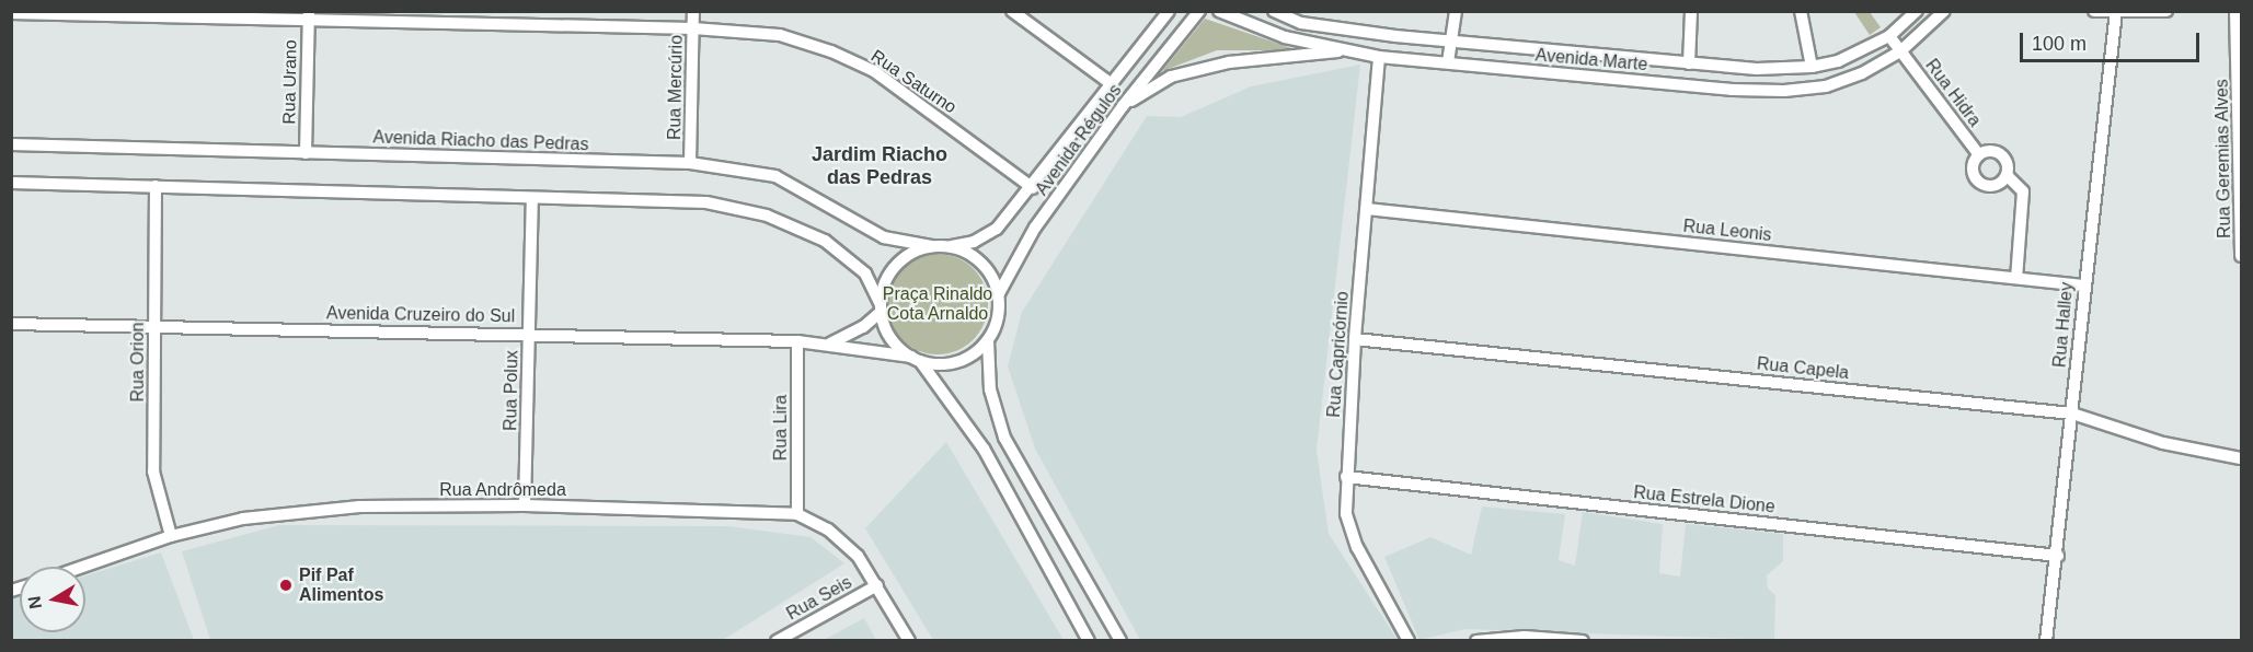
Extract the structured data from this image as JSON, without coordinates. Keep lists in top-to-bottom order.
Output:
{
  "streets": {
    "street": [
      "Avenida Marte",
      "Rua Urano",
      "Rua Saturno",
      "Rua Mercúrio",
      "Rua Hidra",
      "Avenida Régulos",
      "Avenida Riacho das Pedras",
      "Rua Geremias Alves",
      "Rua Leonis",
      "Avenida Cruzeiro do Sul",
      "Rua Halley",
      "Rua Capricórnio",
      "Rua Orion",
      "Rua Capela",
      "Rua Polux",
      "Rua Lira",
      "Rua Andrômeda",
      "Rua Estrela Dione",
      "Rua Seis"
    ]
  },
  "crossings": [
    ["Avenida Marte", "Rua Hidra"],
    ["Avenida Marte", "Rua Capricórnio"],
    ["Rua Urano", "Rua Saturno"],
    ["Rua Urano", "Avenida Riacho das Pedras"],
    ["Rua Saturno", "Rua Mercúrio"],
    ["Rua Saturno", "Avenida Régulos"],
    ["Rua Mercúrio", "Avenida Riacho das Pedras"],
    ["Avenida Régulos", "Avenida Riacho das Pedras"],
    ["Avenida Régulos", "Avenida Cruzeiro do Sul"],
    ["Avenida Riacho das Pedras", "Avenida Cruzeiro do Sul"],
    ["Rua Leonis", "Rua Halley"],
    ["Rua Leonis", "Rua Capricórnio"],
    ["Avenida Cruzeiro do Sul", "Rua Orion"],
    ["Avenida Cruzeiro do Sul", "Rua Polux"],
    ["Avenida Cruzeiro do Sul", "Rua Lira"],
    ["Rua Halley", "Rua Capela"],
    ["Rua Halley", "Rua Estrela Dione"],
    ["Rua Capricórnio", "Rua Capela"],
    ["Rua Capricórnio", "Rua Estrela Dione"],
    ["Rua Orion", "Rua Andrômeda"],
    ["Rua Polux", "Rua Andrômeda"],
    ["Rua Lira", "Rua Andrômeda"],
    ["Rua Andrômeda", "Rua Seis"]
  ],
  "districts": ["Jardim Riacho das Pedras"],
  "parks": ["Praça Rinaldo Cota Arnaldo"],
  "places": ["Pif Paf Alimentos"],
  "scale_bar": "100 m",
  "north": "left"
}
